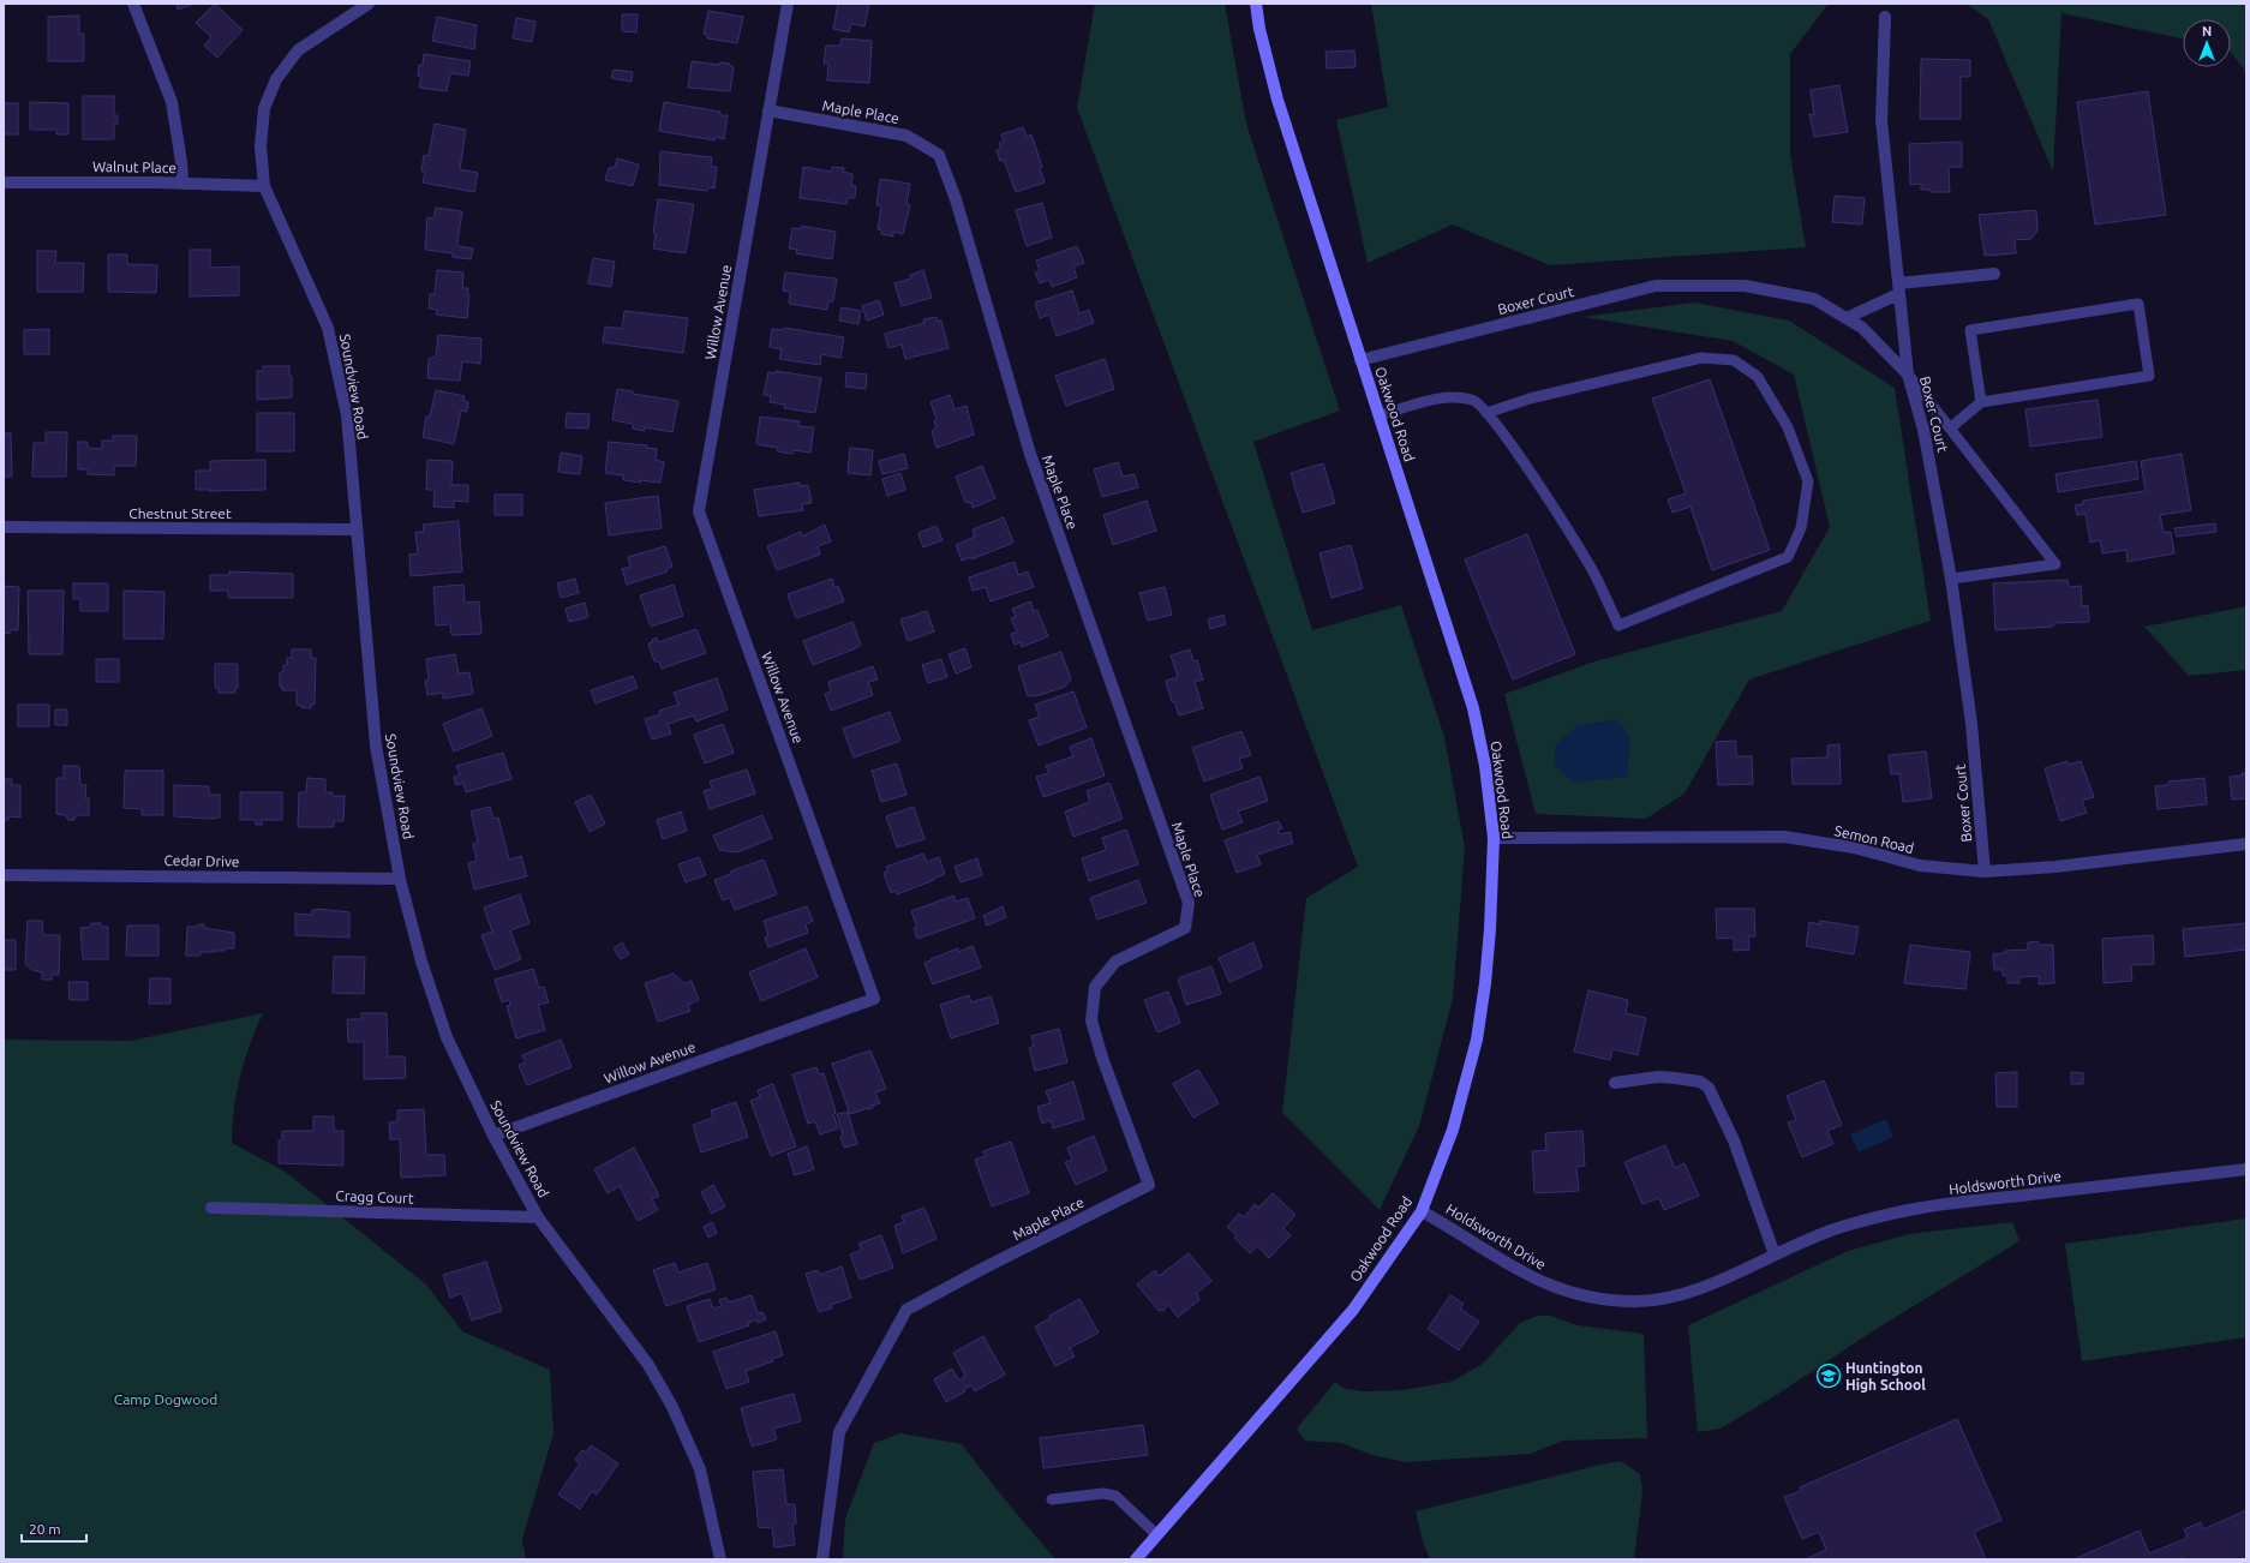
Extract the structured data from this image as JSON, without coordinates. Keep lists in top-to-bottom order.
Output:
{
  "streets": {
    "main road": ["Oakwood Road"],
    "street": [
      "Maple Place",
      "Walnut Place",
      "Boxer Court",
      "Willow Avenue",
      "Soundview Road",
      "Chestnut Street",
      "Semon Road",
      "Cedar Drive",
      "Holdsworth Drive",
      "Cragg Court"
    ]
  },
  "crossings": [
    ["Maple Place", "Willow Avenue"],
    ["Walnut Place", "Soundview Road"],
    ["Boxer Court", "Oakwood Road"],
    ["Boxer Court", "Semon Road"],
    ["Willow Avenue", "Soundview Road"],
    ["Soundview Road", "Chestnut Street"],
    ["Soundview Road", "Cedar Drive"],
    ["Soundview Road", "Cragg Court"],
    ["Oakwood Road", "Semon Road"],
    ["Oakwood Road", "Holdsworth Drive"]
  ],
  "parks": ["Camp Dogwood"],
  "places": {
    "school or university": ["Huntington High School"]
  },
  "scale_bar": "20 m",
  "north": "top"
}
